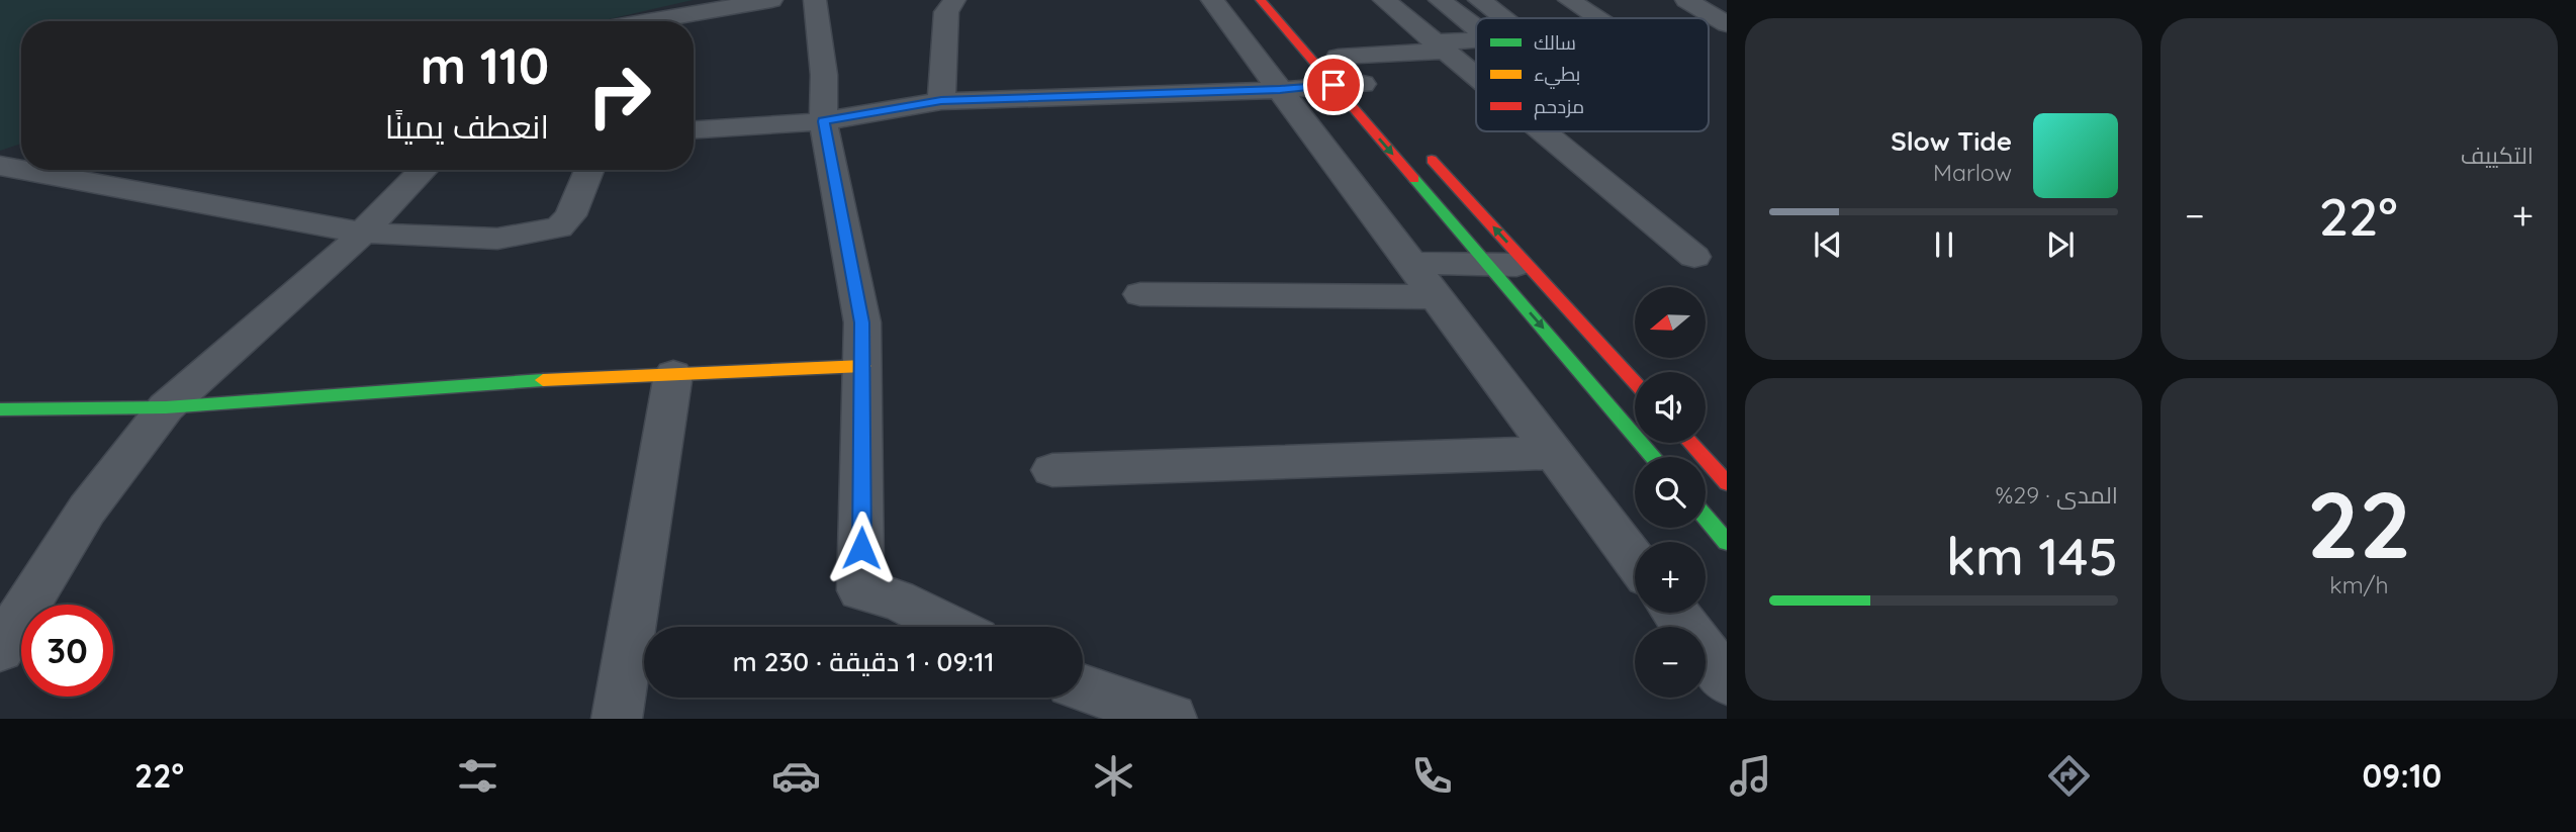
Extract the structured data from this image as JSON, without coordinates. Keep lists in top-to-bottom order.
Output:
{
  "legend": ["سالك", "بطيء", "مزدحم"],
  "north": "left",
  "page": {
    "tile": [
      "التكييف",
      ["22", "km/h"],
      ["المدى · 29%", "145 km"]
    ],
    "turn": ["110 m", "انعطف يمينًا"],
    "song": ["Slow Tide", "Marlow"],
    "heat": ["−", "22°", "+"],
    "map_buttons": ["+", "−"],
    "limit": "30",
    "trip": "09:11 · 1 دقيقة · 230 m",
    "tabs": ["09:10", "22°"]
  }
}
